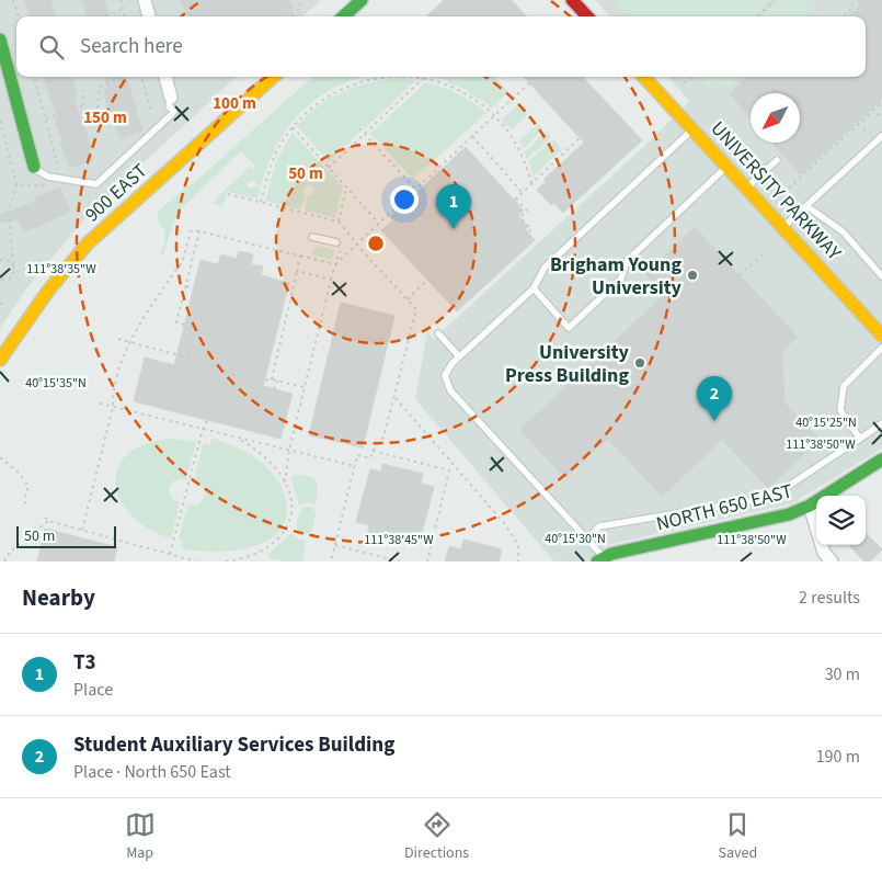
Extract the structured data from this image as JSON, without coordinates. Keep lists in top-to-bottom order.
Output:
{
  "streets": {
    "main road": ["UNIVERSITY PARKWAY", "900 EAST", "NORTH 650 EAST"]
  },
  "places": ["Brigham Young University", "University Press Building"],
  "scale_bar": "50 m",
  "north": "bottom left",
  "page": {
    "search": "Search here",
    "pins": ["1", "2"],
    "scale": "50 m",
    "heading": ["Nearby", "2 results"],
    "list": [
      {
        "mark": "1",
        "name": "T3",
        "note": "Place",
        "value": "30 m"
      },
      {
        "mark": "2",
        "name": "Student Auxiliary Services Building",
        "note": "Place · North 650 East",
        "value": "190 m"
      }
    ],
    "nav": ["Map", "Directions", "Saved"]
  },
  "coordinates": [
    "111°38'35\"W",
    "40°15'35\"N",
    "40°15'25\"N",
    "111°38'50\"W",
    "40°15'30\"N",
    "111°38'45\"W"
  ],
  "rings": ["100 m", "150 m", "50 m"]
}
